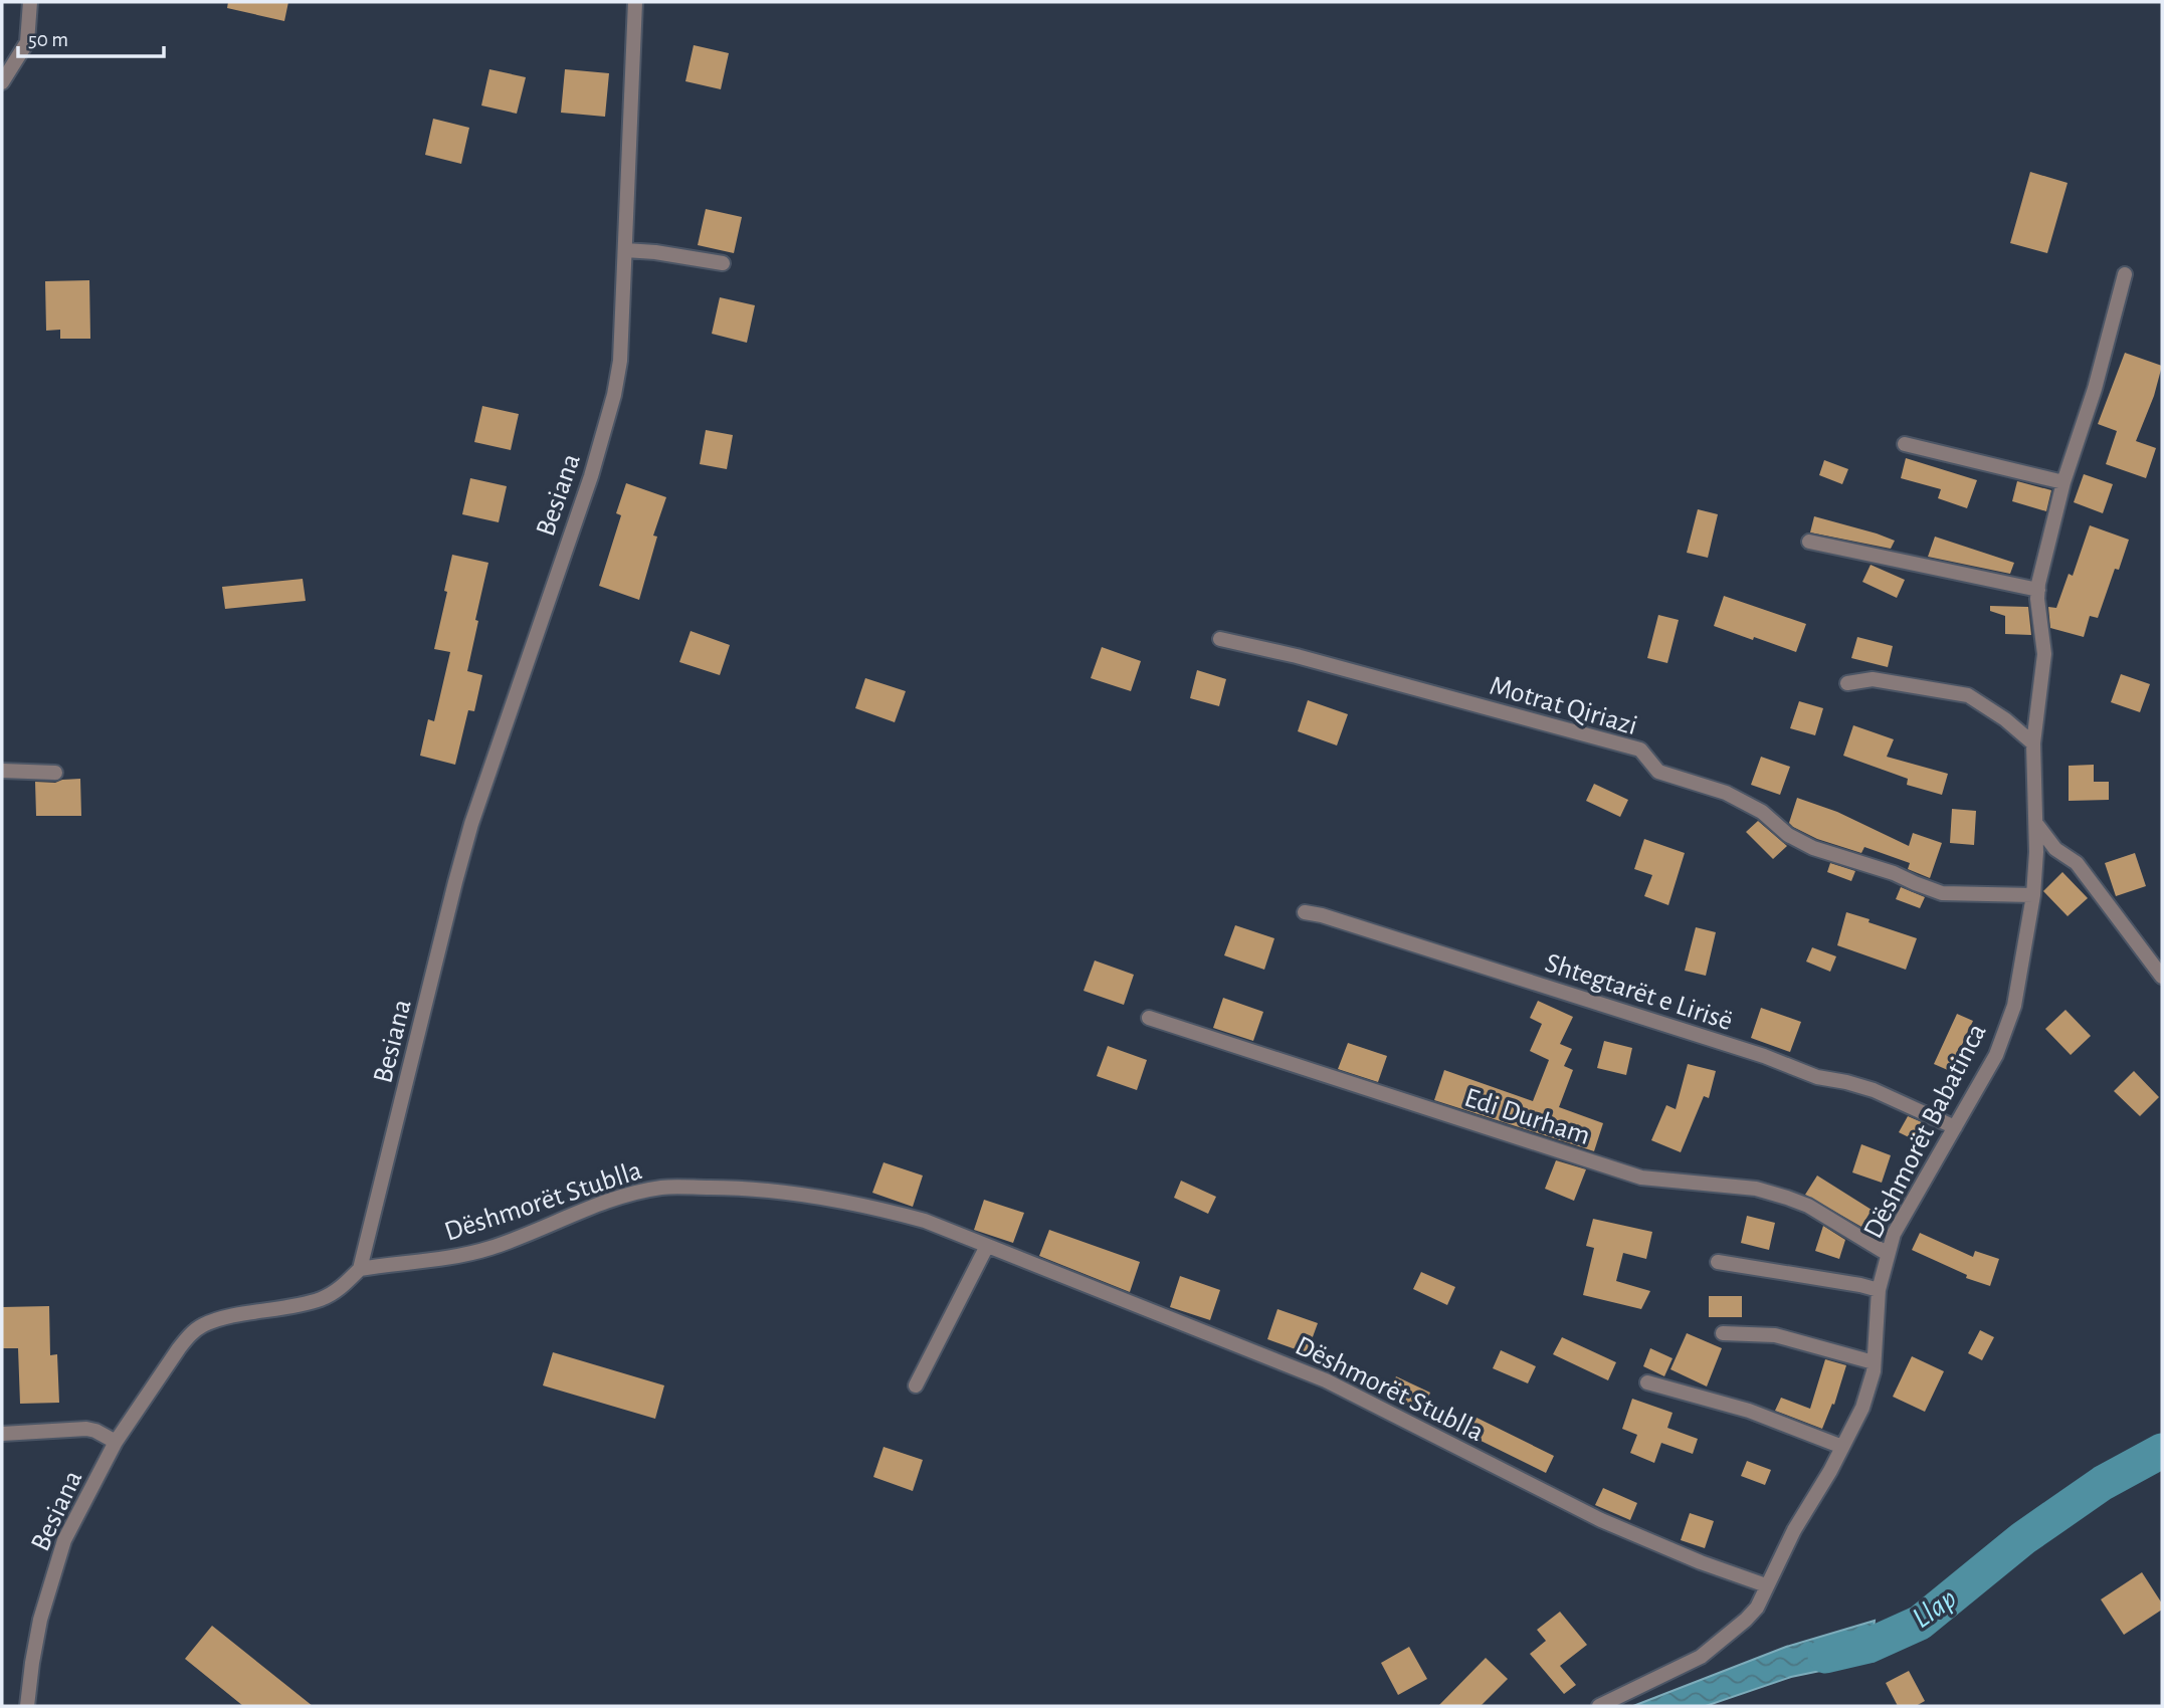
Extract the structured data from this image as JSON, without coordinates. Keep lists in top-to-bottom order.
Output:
{
  "streets": {
    "street": [
      "Besiana",
      "Motrat Qiriazi",
      "Shtegtarët e Lirisë",
      "Edi Durham",
      "Dëshmorët Babatinca",
      "Dëshmorët Stublla"
    ]
  },
  "crossings": [
    ["Besiana", "Dëshmorët Stublla"],
    ["Motrat Qiriazi", "Dëshmorët Babatinca"],
    ["Shtegtarët e Lirisë", "Dëshmorët Babatinca"],
    ["Edi Durham", "Dëshmorët Babatinca"],
    ["Dëshmorët Babatinca", "Dëshmorët Stublla"]
  ],
  "water": ["Llap"],
  "scale_bar": "50 m"
}
